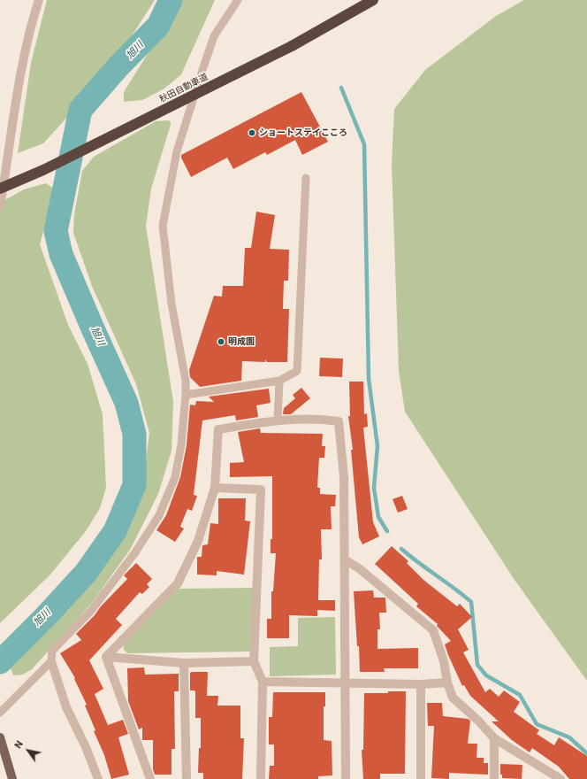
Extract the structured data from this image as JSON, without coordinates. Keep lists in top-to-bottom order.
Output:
{
  "streets": {
    "highway": ["秋田自動車道"]
  },
  "water": ["旭川"],
  "places": ["ショートステイこころ", "明成園"],
  "north": "top left"
}
